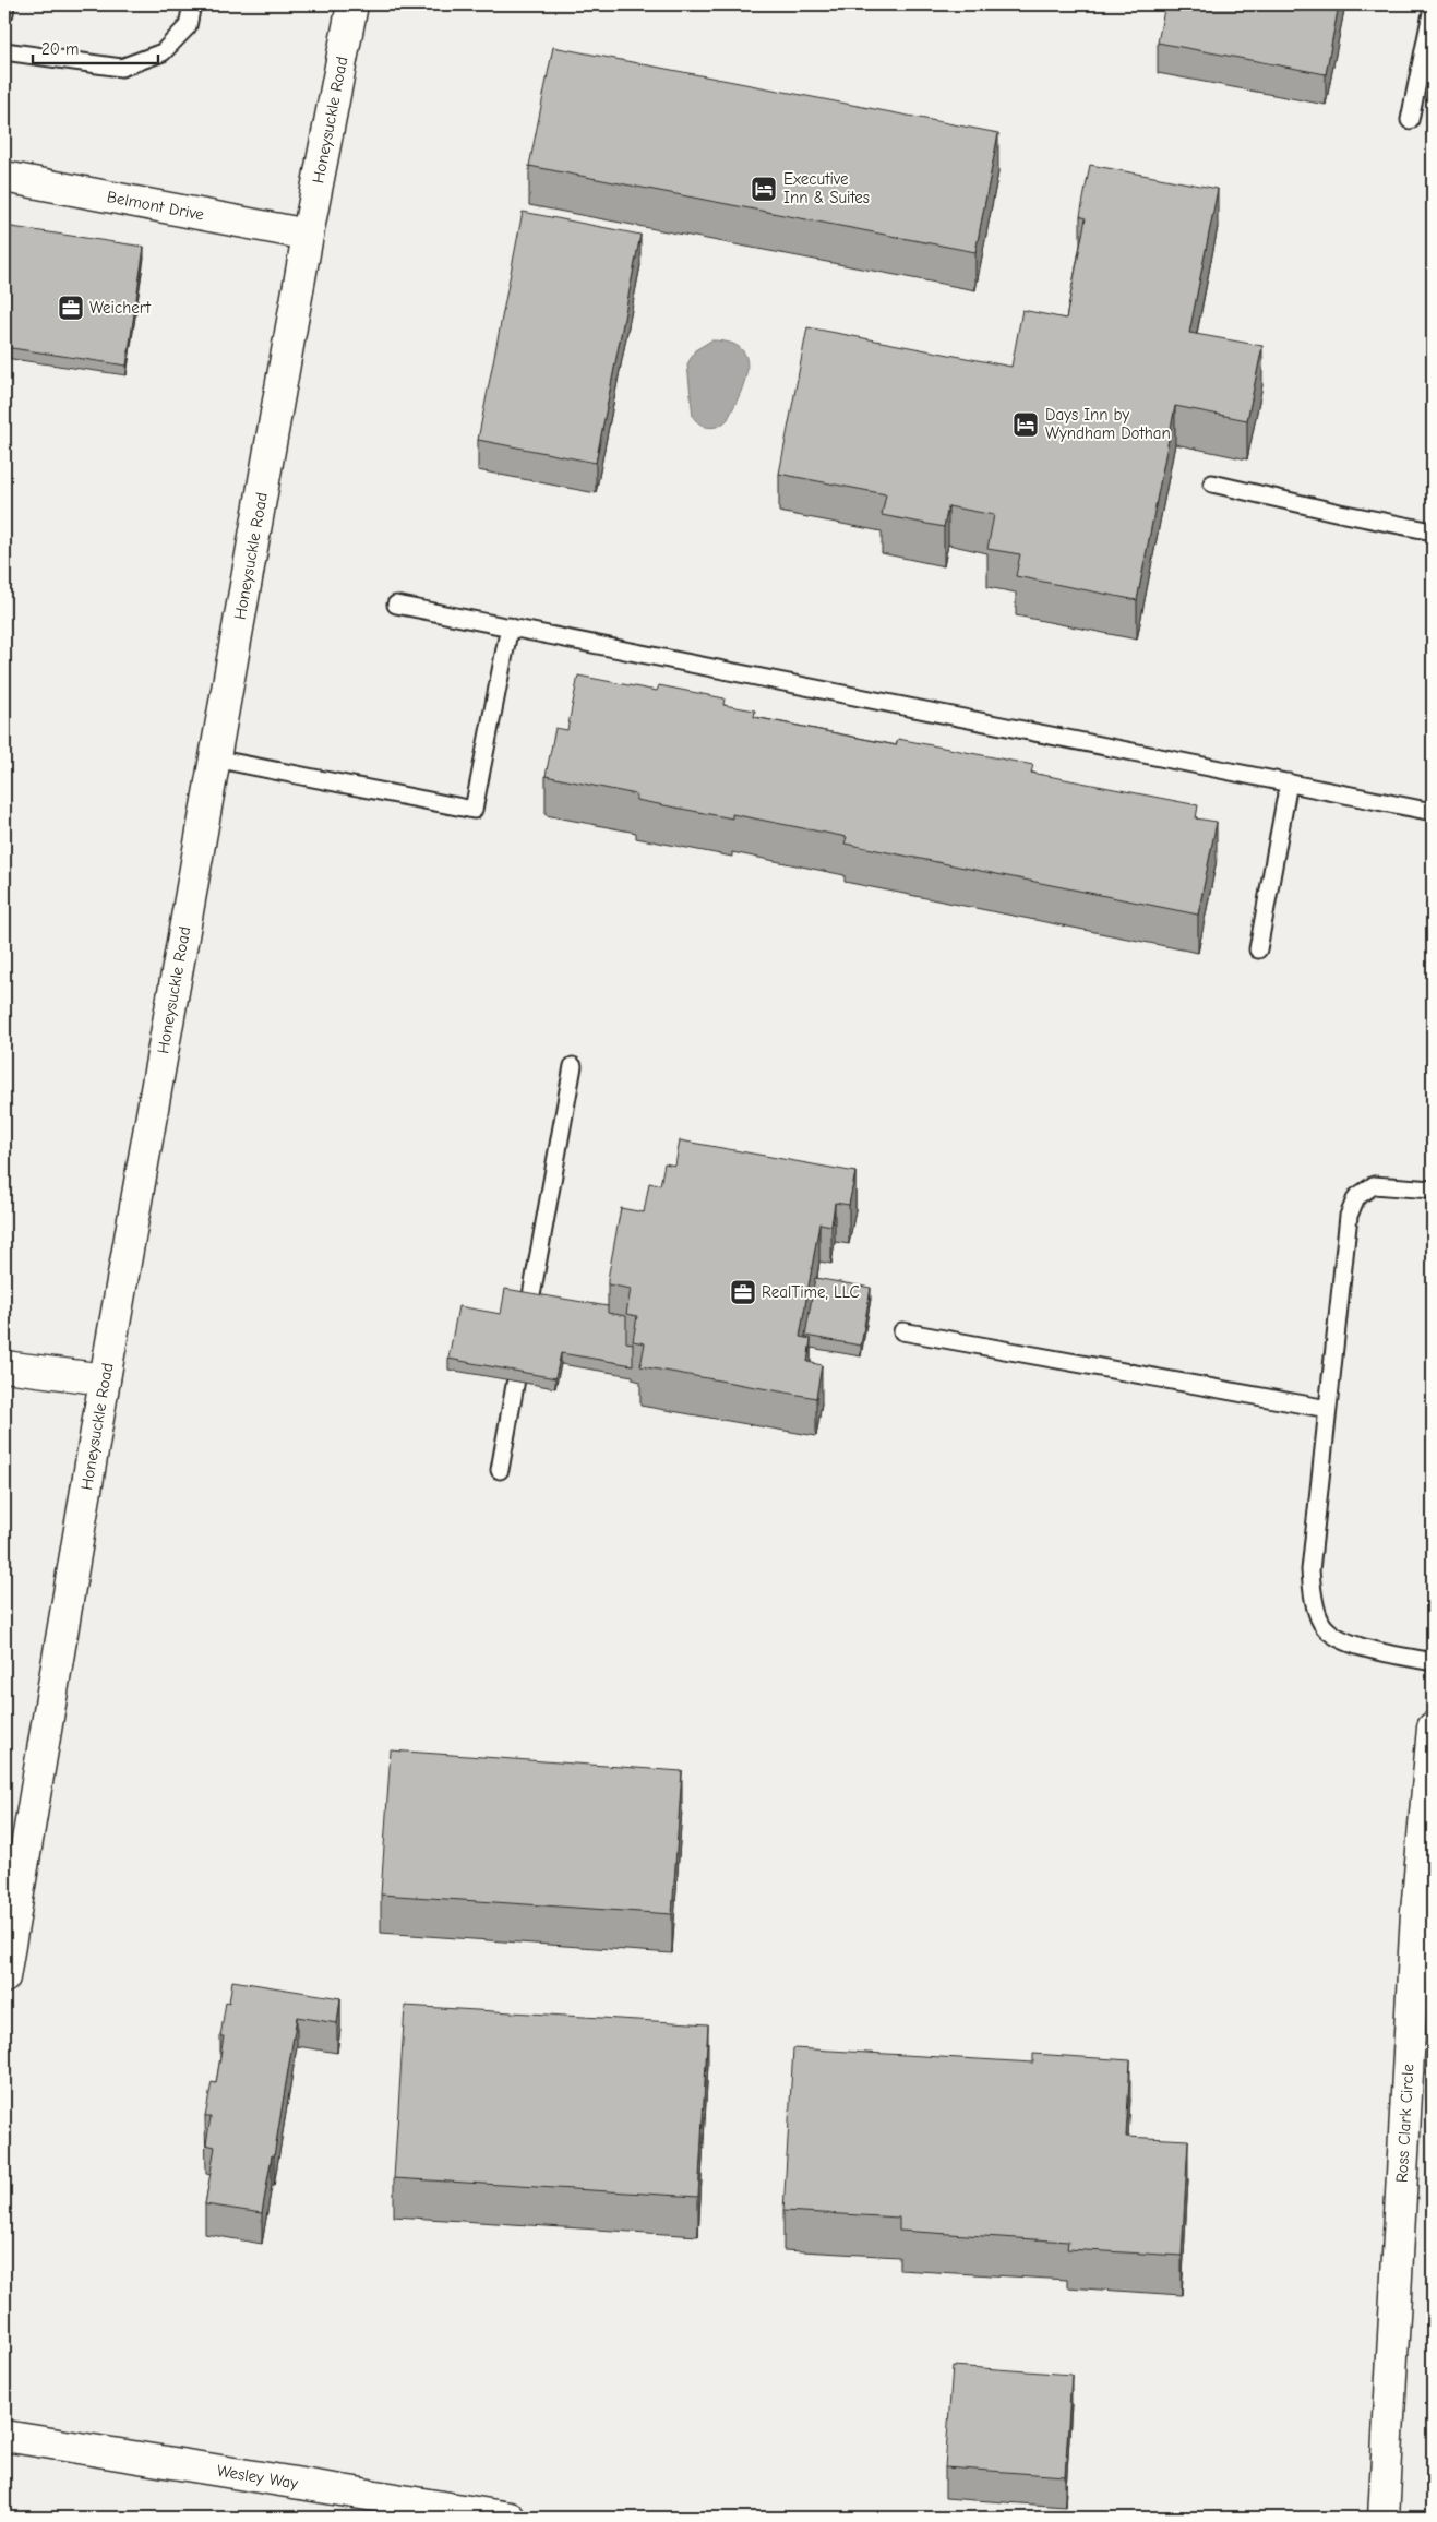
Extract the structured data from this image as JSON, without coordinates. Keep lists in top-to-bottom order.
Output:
{
  "streets": {
    "main road": [
      "Honeysuckle Road",
      "Belmont Drive",
      "Ross Clark Circle",
      "Wesley Way"
    ]
  },
  "crossings": [
    ["Honeysuckle Road", "Belmont Drive"]
  ],
  "places": {
    "hotel": ["Executive Inn & Suites", "Days Inn by Wyndham Dothan"],
    "office": ["Weichert", "RealTime, LLC"]
  },
  "scale_bar": "20 m"
}
